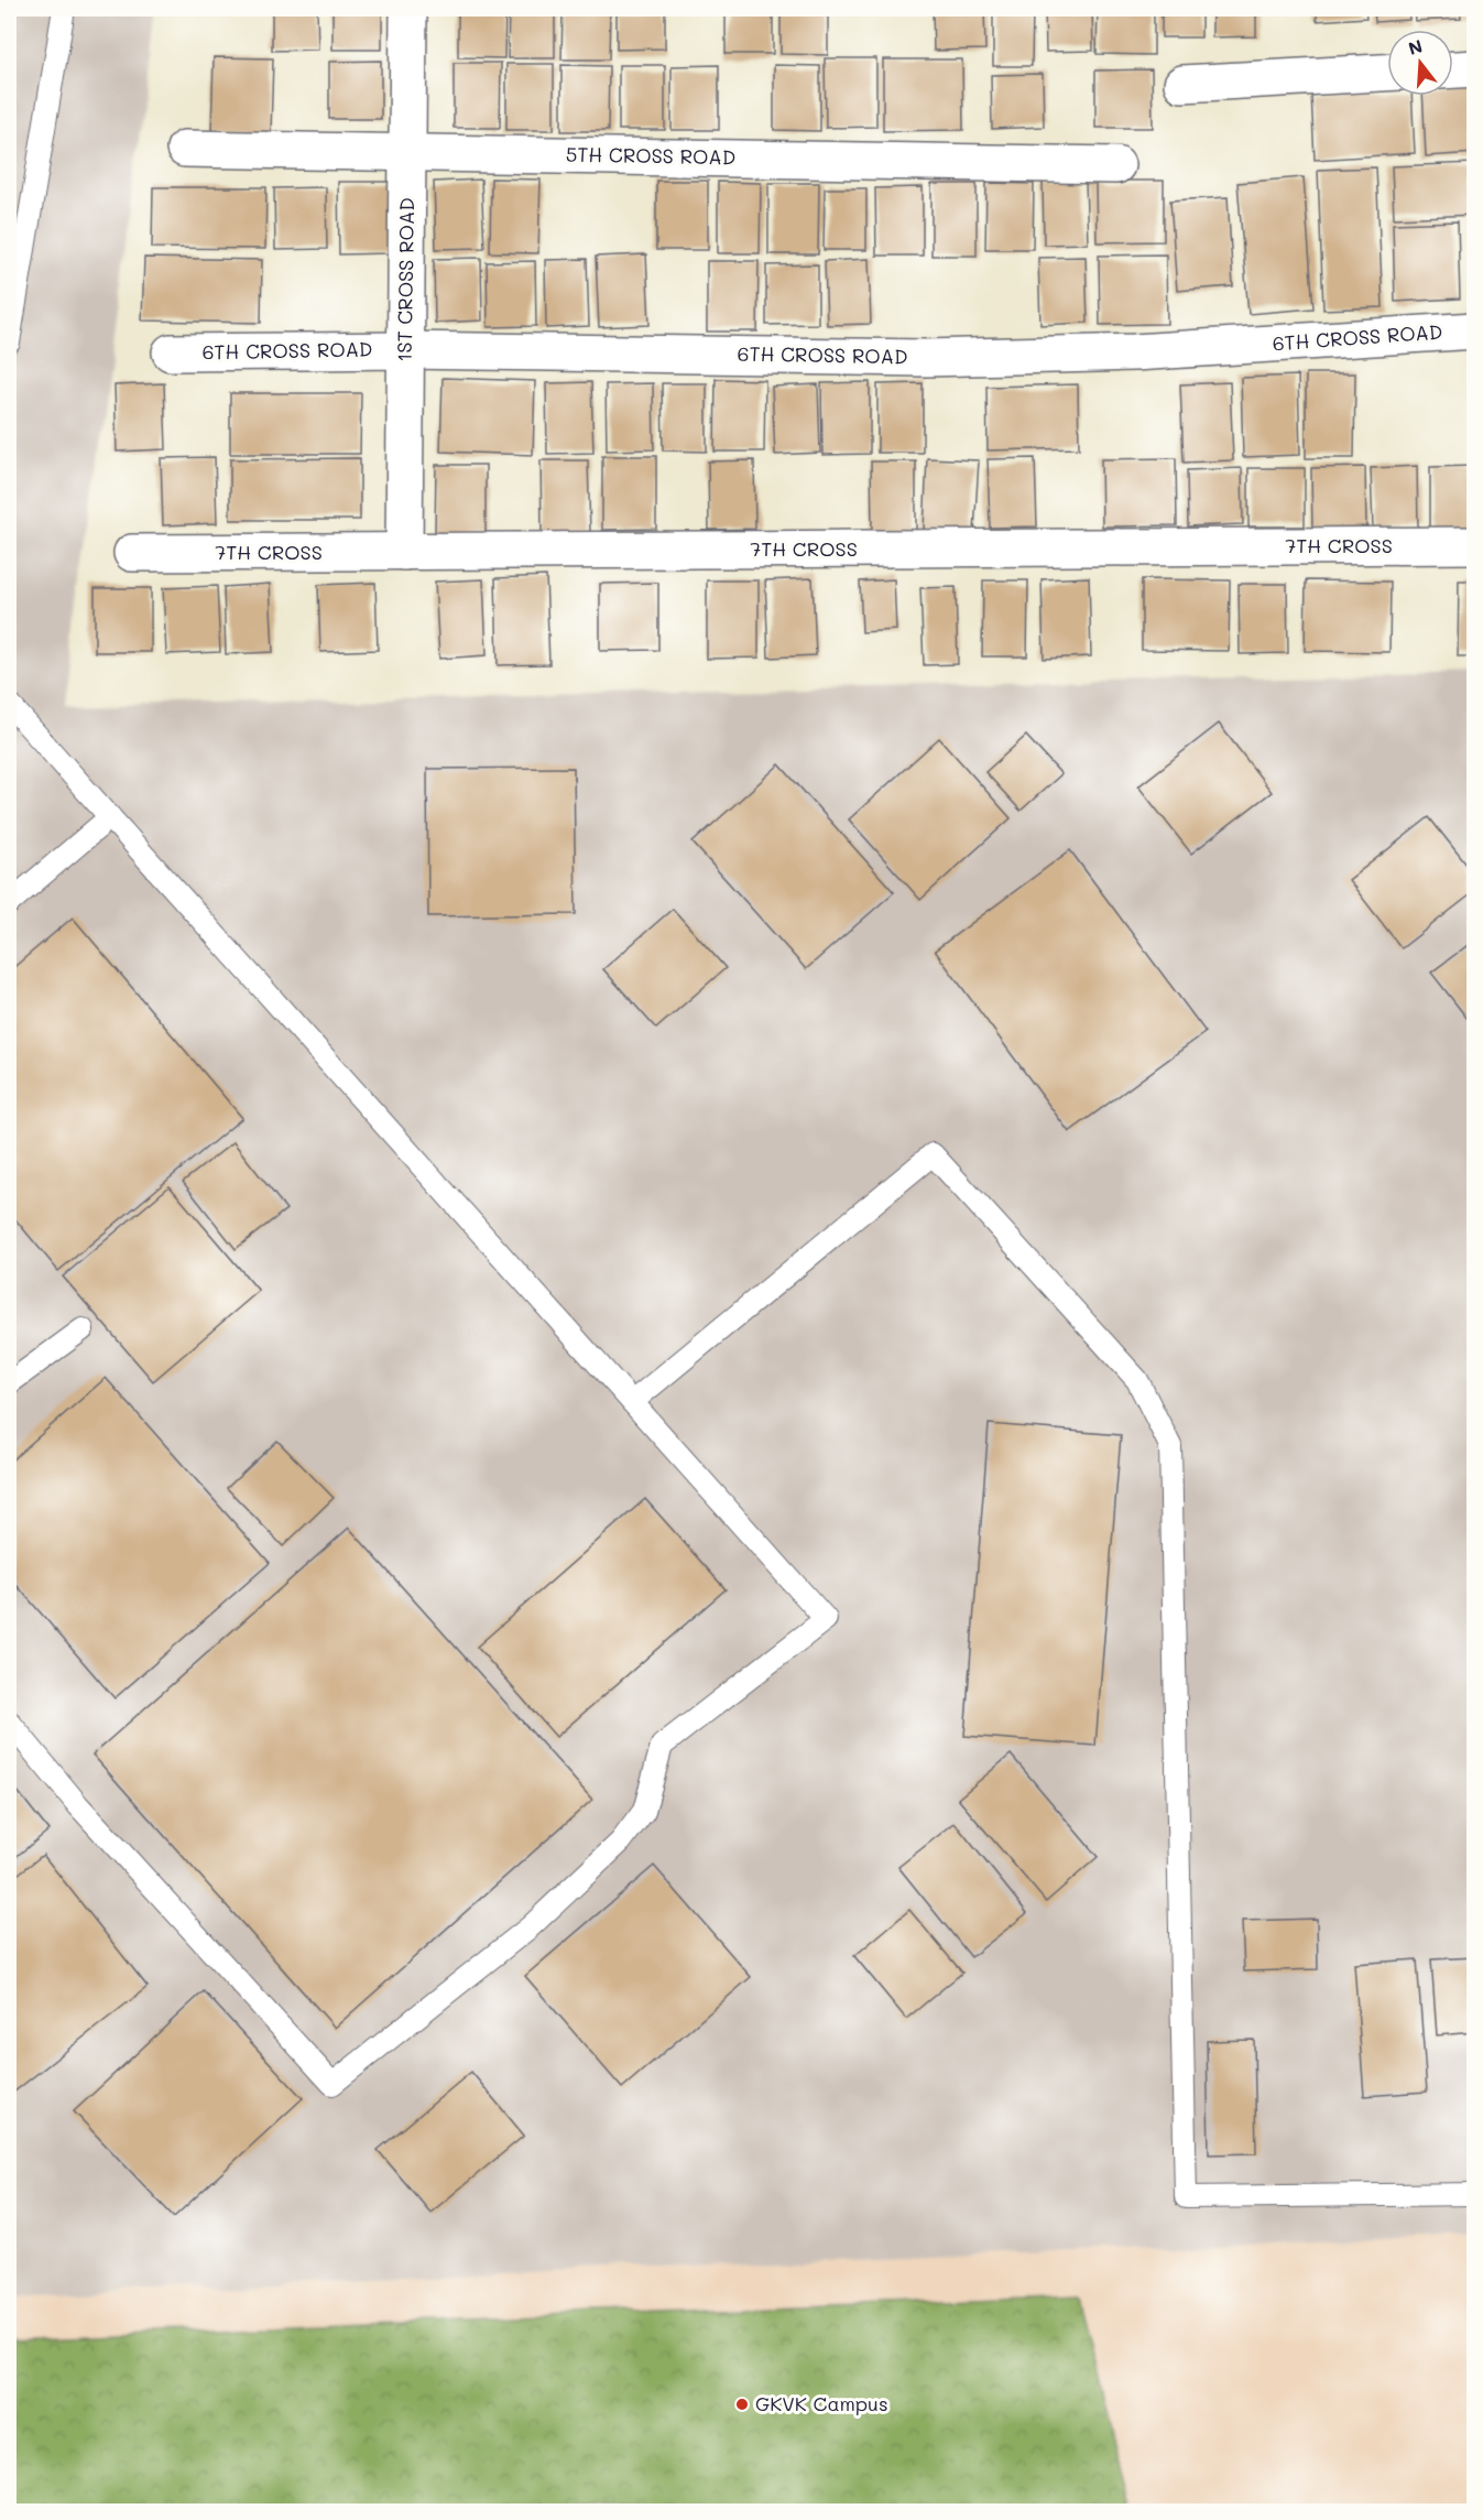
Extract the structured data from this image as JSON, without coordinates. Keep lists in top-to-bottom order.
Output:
{
  "streets": {
    "street": [
      "5TH CROSS ROAD",
      "1ST CROSS ROAD",
      "6TH CROSS ROAD",
      "7TH CROSS"
    ]
  },
  "crossings": [
    ["5TH CROSS ROAD", "1ST CROSS ROAD"],
    ["1ST CROSS ROAD", "6TH CROSS ROAD"],
    ["1ST CROSS ROAD", "7TH CROSS"]
  ],
  "places": ["GKVK Campus"],
  "north": "top"
}
